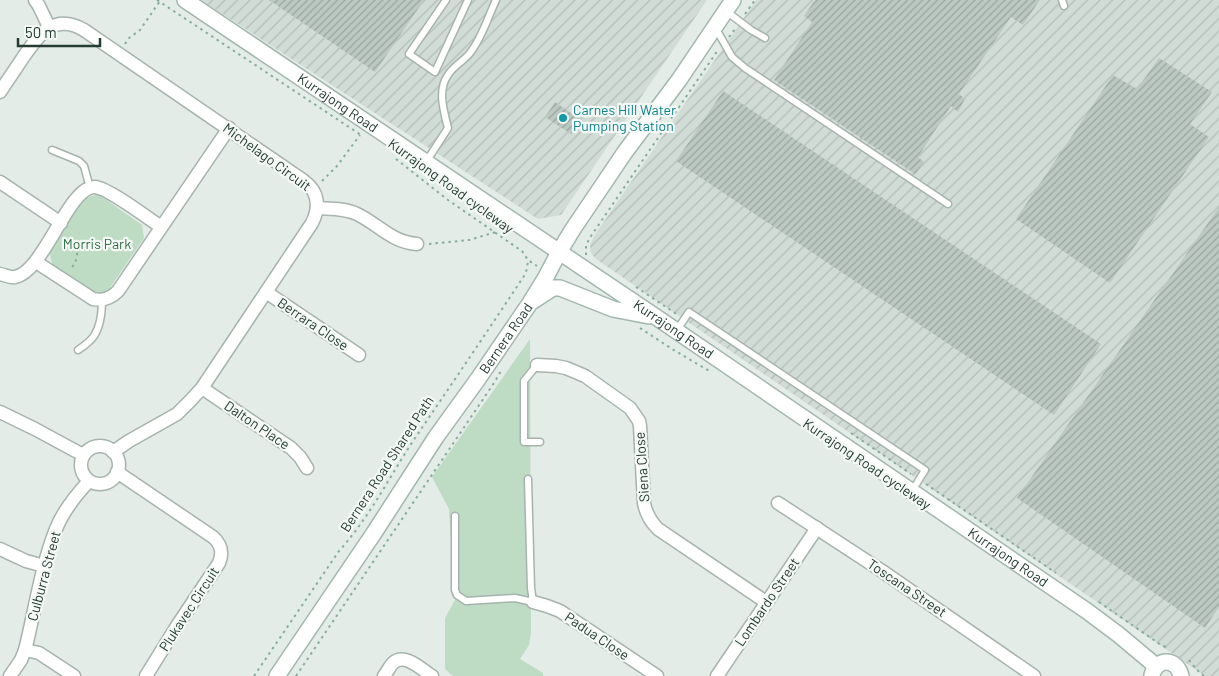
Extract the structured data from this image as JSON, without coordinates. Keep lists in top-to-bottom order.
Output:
{
  "streets": {
    "main road": ["Kurrajong Road", "Bernera Road"],
    "street": [
      "Michelago Circuit",
      "Berrara Close",
      "Dalton Place",
      "Siena Close",
      "Culburra Street",
      "Toscana Street",
      "Lombardo Street",
      "Plukavec Circuit",
      "Padua Close"
    ],
    "path": ["Kurrajong Road cycleway", "Bernera Road Shared Path"]
  },
  "crossings": [
    ["Kurrajong Road", "Bernera Road"],
    ["Michelago Circuit", "Berrara Close"],
    ["Michelago Circuit", "Dalton Place"],
    ["Michelago Circuit", "Culburra Street"],
    ["Michelago Circuit", "Plukavec Circuit"],
    ["Kurrajong Road cycleway", "Bernera Road Shared Path"],
    ["Siena Close", "Lombardo Street"],
    ["Culburra Street", "Plukavec Circuit"],
    ["Toscana Street", "Lombardo Street"]
  ],
  "parks": ["Morris Park"],
  "places": ["Carnes Hill Water Pumping Station"],
  "scale_bar": "50 m"
}
